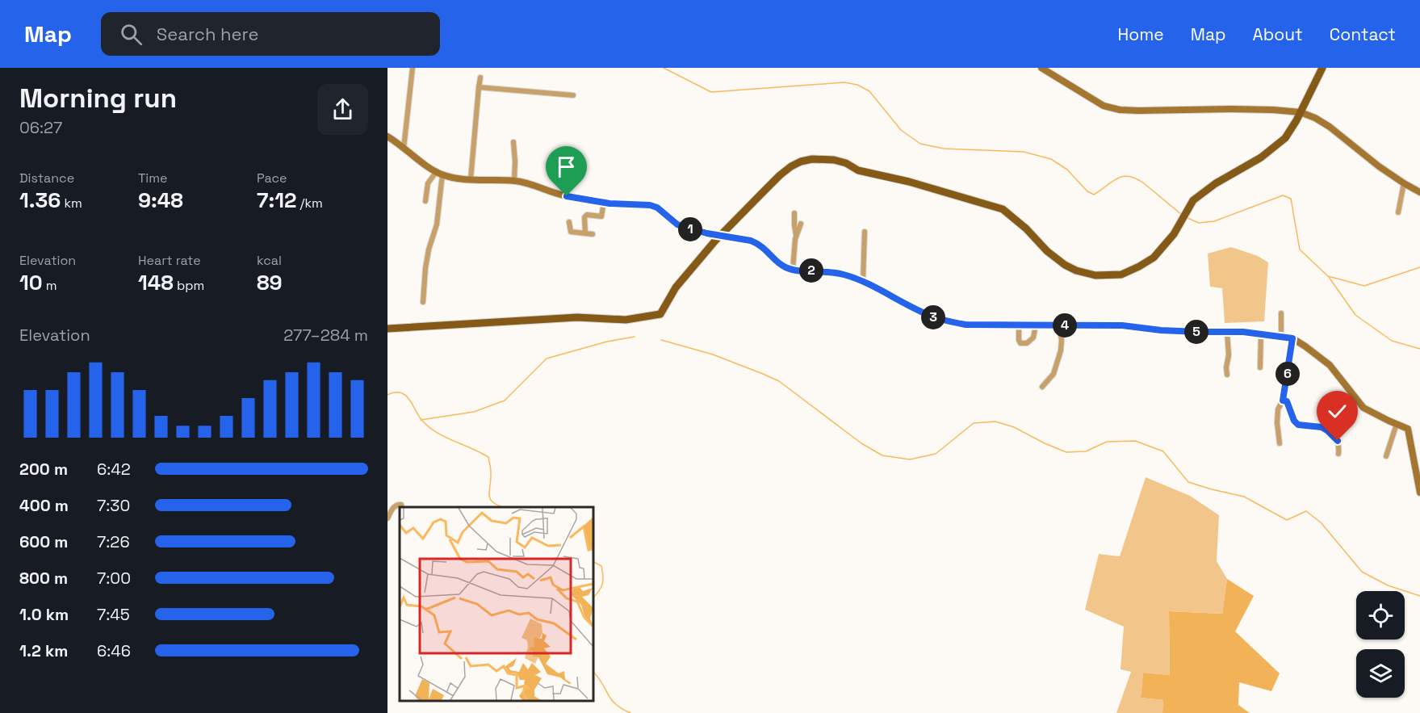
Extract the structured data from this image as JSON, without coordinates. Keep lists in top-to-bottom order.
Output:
{
  "page": {
    "header": "Map",
    "search": "Search here",
    "nav": [
      "Home",
      "Map",
      "About",
      "Contact"
    ],
    "heading": ["Morning run", "06:27"],
    "stats": [
      ["Distance", "1.36 km"],
      ["Time", "9:48"],
      ["Pace", "7:12 /km"],
      ["Elevation", "10 m"],
      ["Heart rate", "148 bpm"],
      ["kcal", "89"]
    ],
    "pins": [
      "1",
      "2",
      "3",
      "4",
      "5",
      "6"
    ],
    "chart": ["Elevation", "277–284 m"],
    "list": [
      {
        "name": "200 m",
        "note": "6:42"
      },
      {
        "name": "400 m",
        "note": "7:30"
      },
      {
        "name": "600 m",
        "note": "7:26"
      },
      {
        "name": "800 m",
        "note": "7:00"
      },
      {
        "name": "1.0 km",
        "note": "7:45"
      },
      {
        "name": "1.2 km",
        "note": "6:46"
      }
    ]
  }
}
